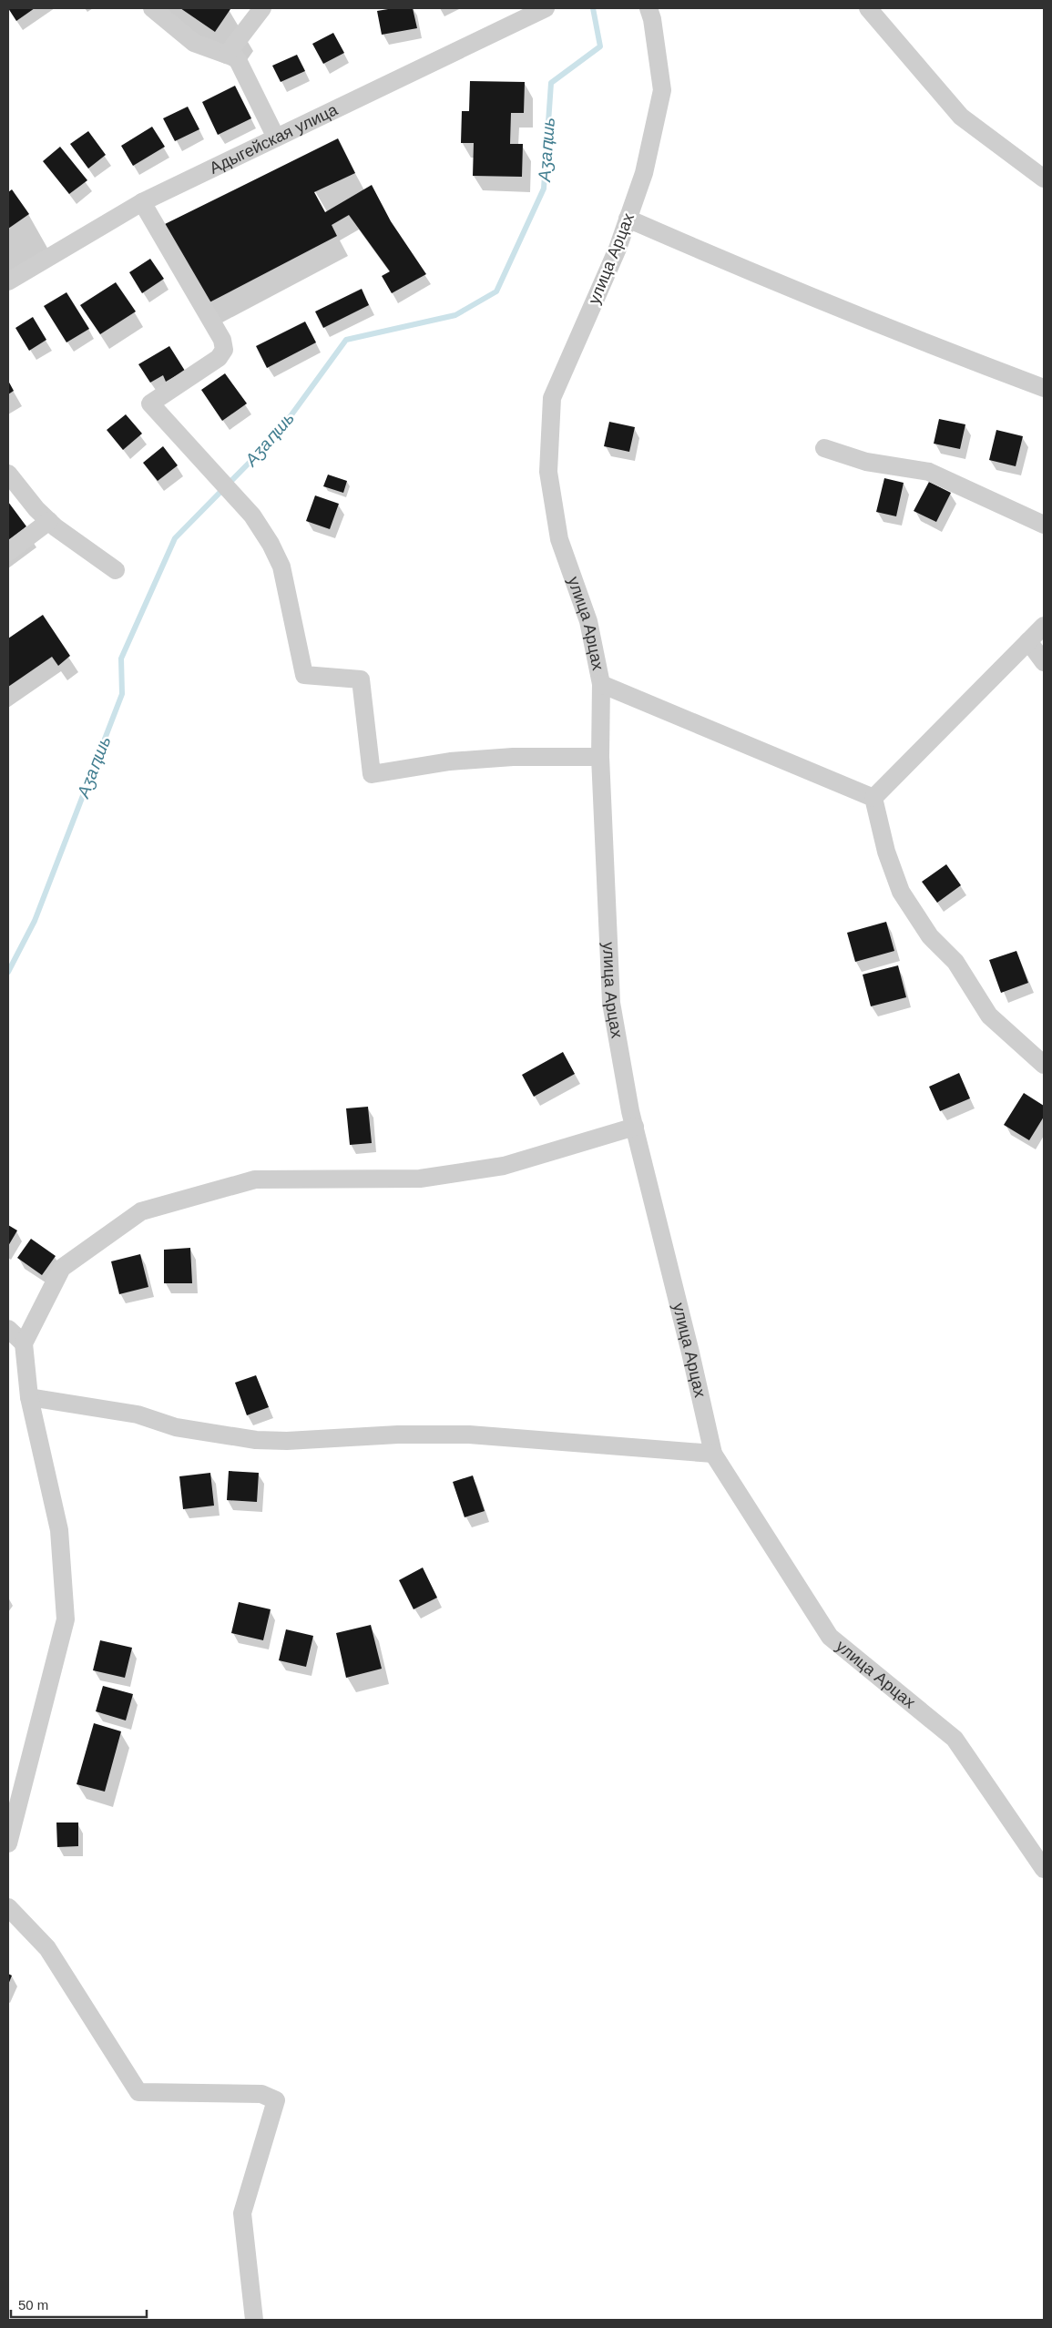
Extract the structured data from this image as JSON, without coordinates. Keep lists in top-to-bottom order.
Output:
{
  "streets": {
    "street": ["Адыгейская улица", "улица Арцах"]
  },
  "water": ["Аӡаԥшь"],
  "scale_bar": "50 m"
}
